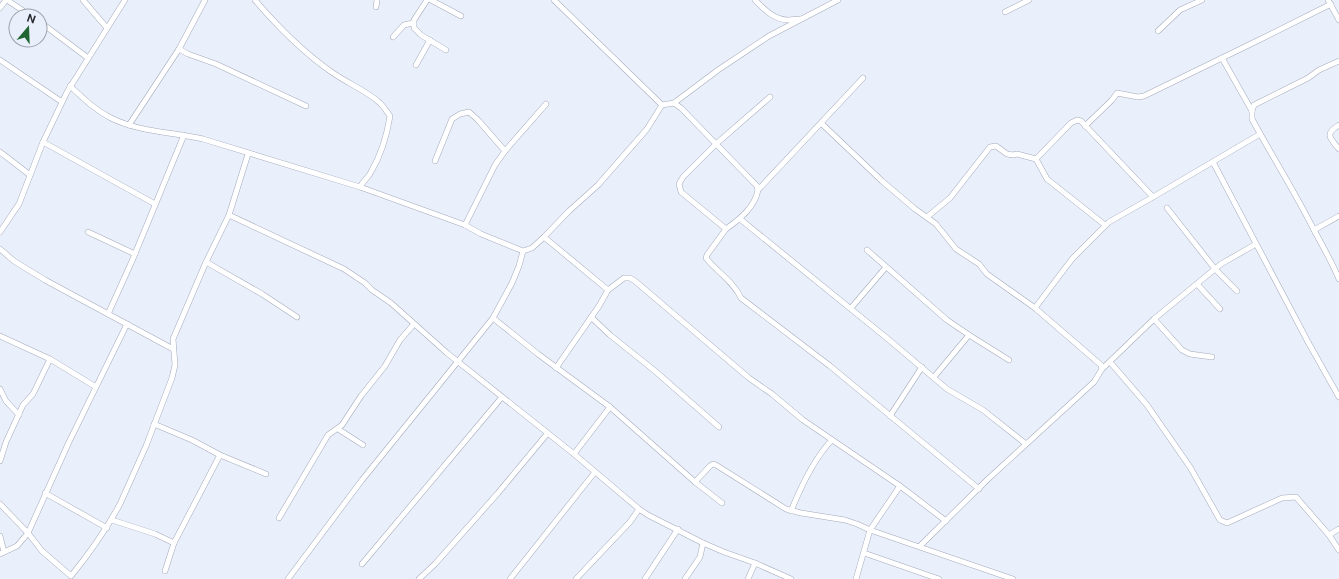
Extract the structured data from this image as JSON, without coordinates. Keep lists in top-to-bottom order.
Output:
{
  "north": "top"
}
